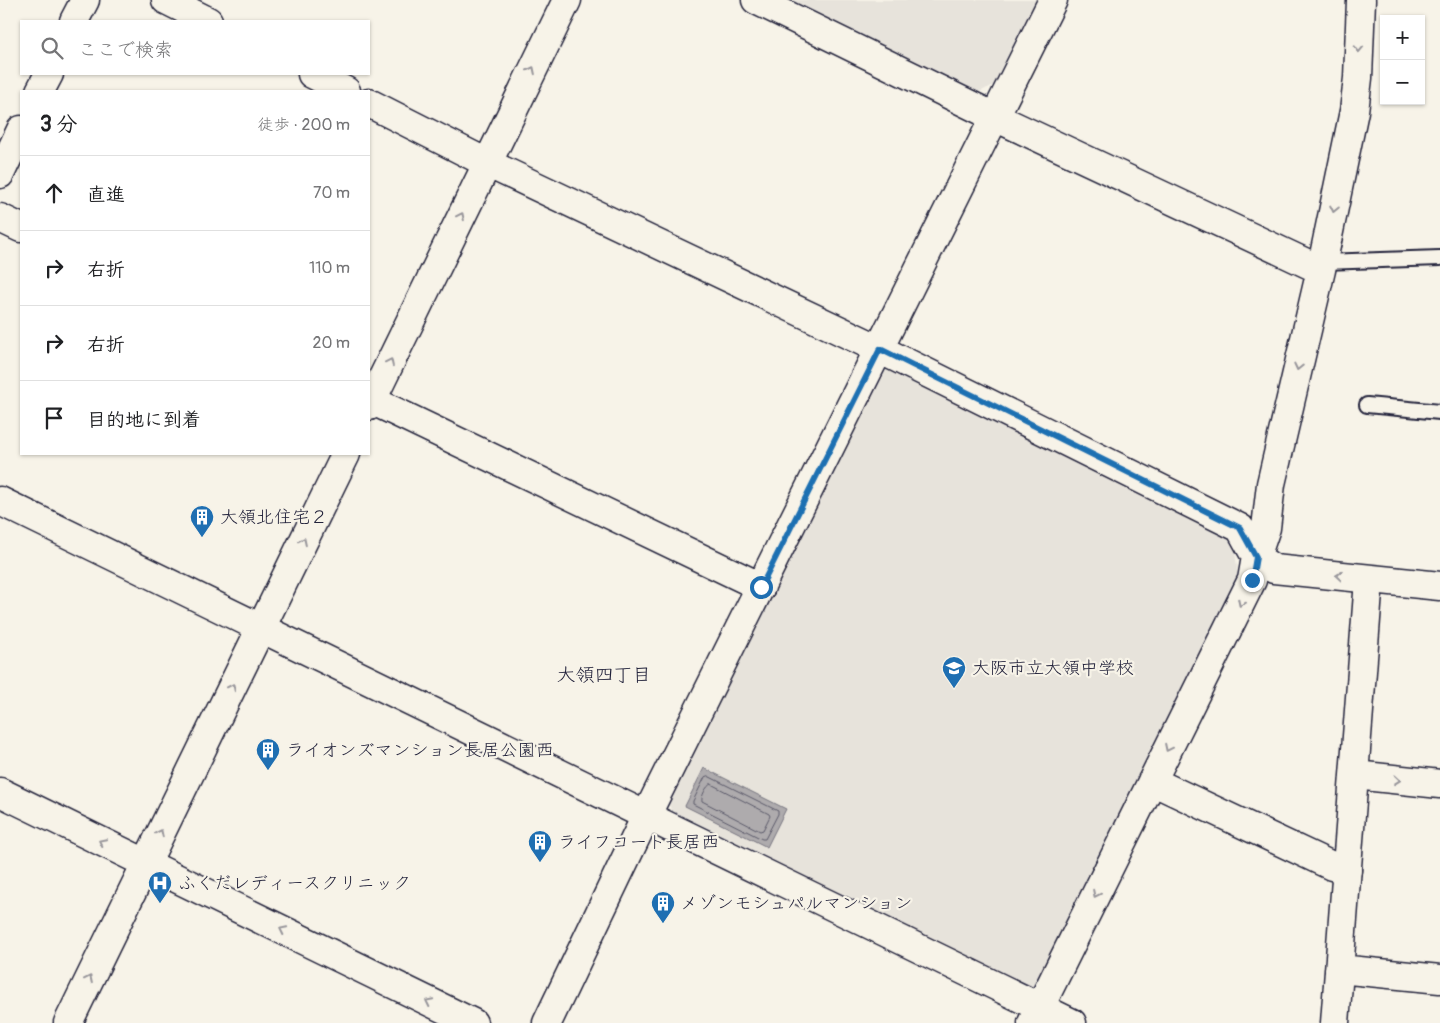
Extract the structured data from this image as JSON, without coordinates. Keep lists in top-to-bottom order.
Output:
{
  "districts": ["大領四丁目"],
  "places": {
    "building": [
      "大領北住宅２",
      "ライオンズマンション長居公園西",
      "ライフコート長居西",
      "メゾンモシュパルマンション"
    ],
    "school or university": ["大阪市立大領中学校"],
    "hospital": ["ふくだレディースクリニック"]
  },
  "page": {
    "map_buttons": ["+", "−"],
    "search": "ここで検索",
    "heading": ["3 分", "徒歩 · 200 m"],
    "list": [
      ["直進", "70 m"],
      ["右折", "110 m"],
      ["右折", "20 m"],
      "目的地に到着"
    ]
  }
}
